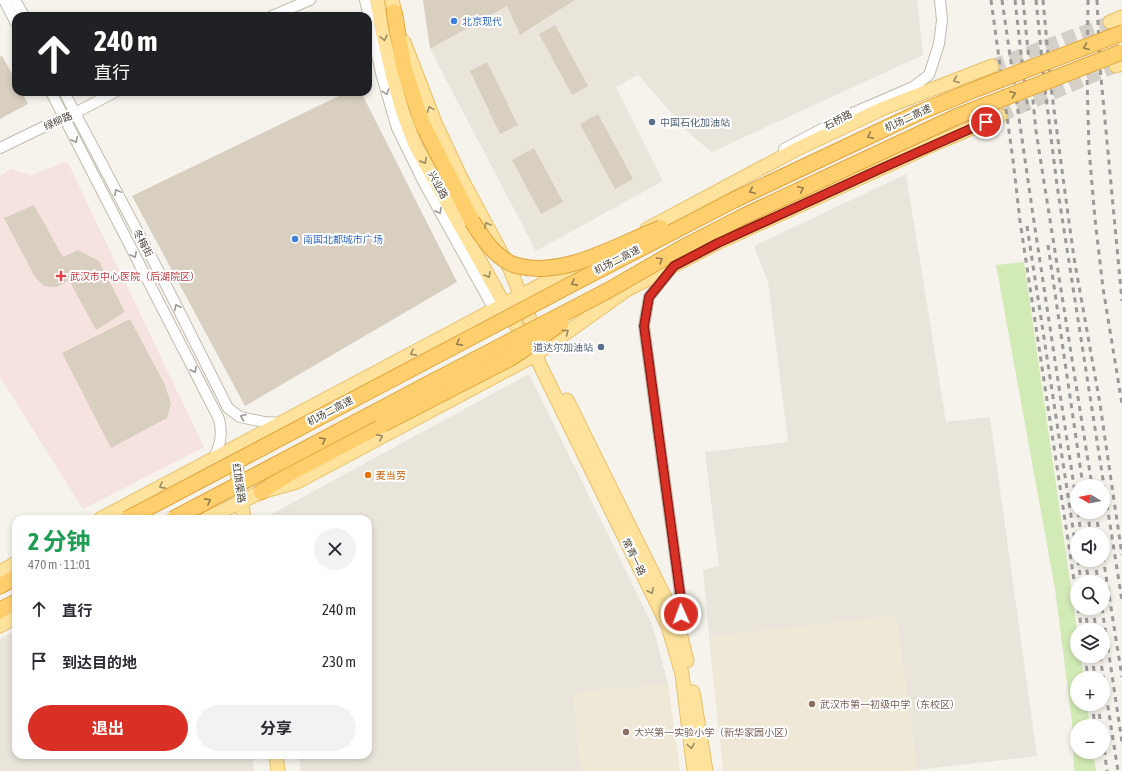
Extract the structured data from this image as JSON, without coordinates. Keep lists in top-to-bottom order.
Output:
{
  "streets": {
    "highway": ["机场二高速"],
    "main road": ["兴业路", "红旗渠路", "常青一路"],
    "street": ["石桥路", "绿柳路", "冬梅街"]
  },
  "crossings": [
    ["绿柳路", "冬梅街"],
    ["兴业路", "常青一路"]
  ],
  "places": {
    "other": [
      "北京现代",
      "中国石化加油站",
      "南国北都城市广场",
      "道达尔加油站",
      "麦当劳",
      "武汉市第一初级中学（东校区）",
      "大兴第一实验小学（新华家园小区）"
    ],
    "health": ["武汉市中心医院（后湖院区）"]
  },
  "north": "left",
  "page": {
    "turn": ["240 m", "直行"],
    "map_buttons": ["+", "−"],
    "heading": ["2 分钟", "470 m · 11:01"],
    "list": [
      {
        "name": "直行",
        "value": "240 m"
      },
      {
        "name": "到达目的地",
        "value": "230 m"
      }
    ],
    "buttons": ["退出", "分享"]
  }
}
